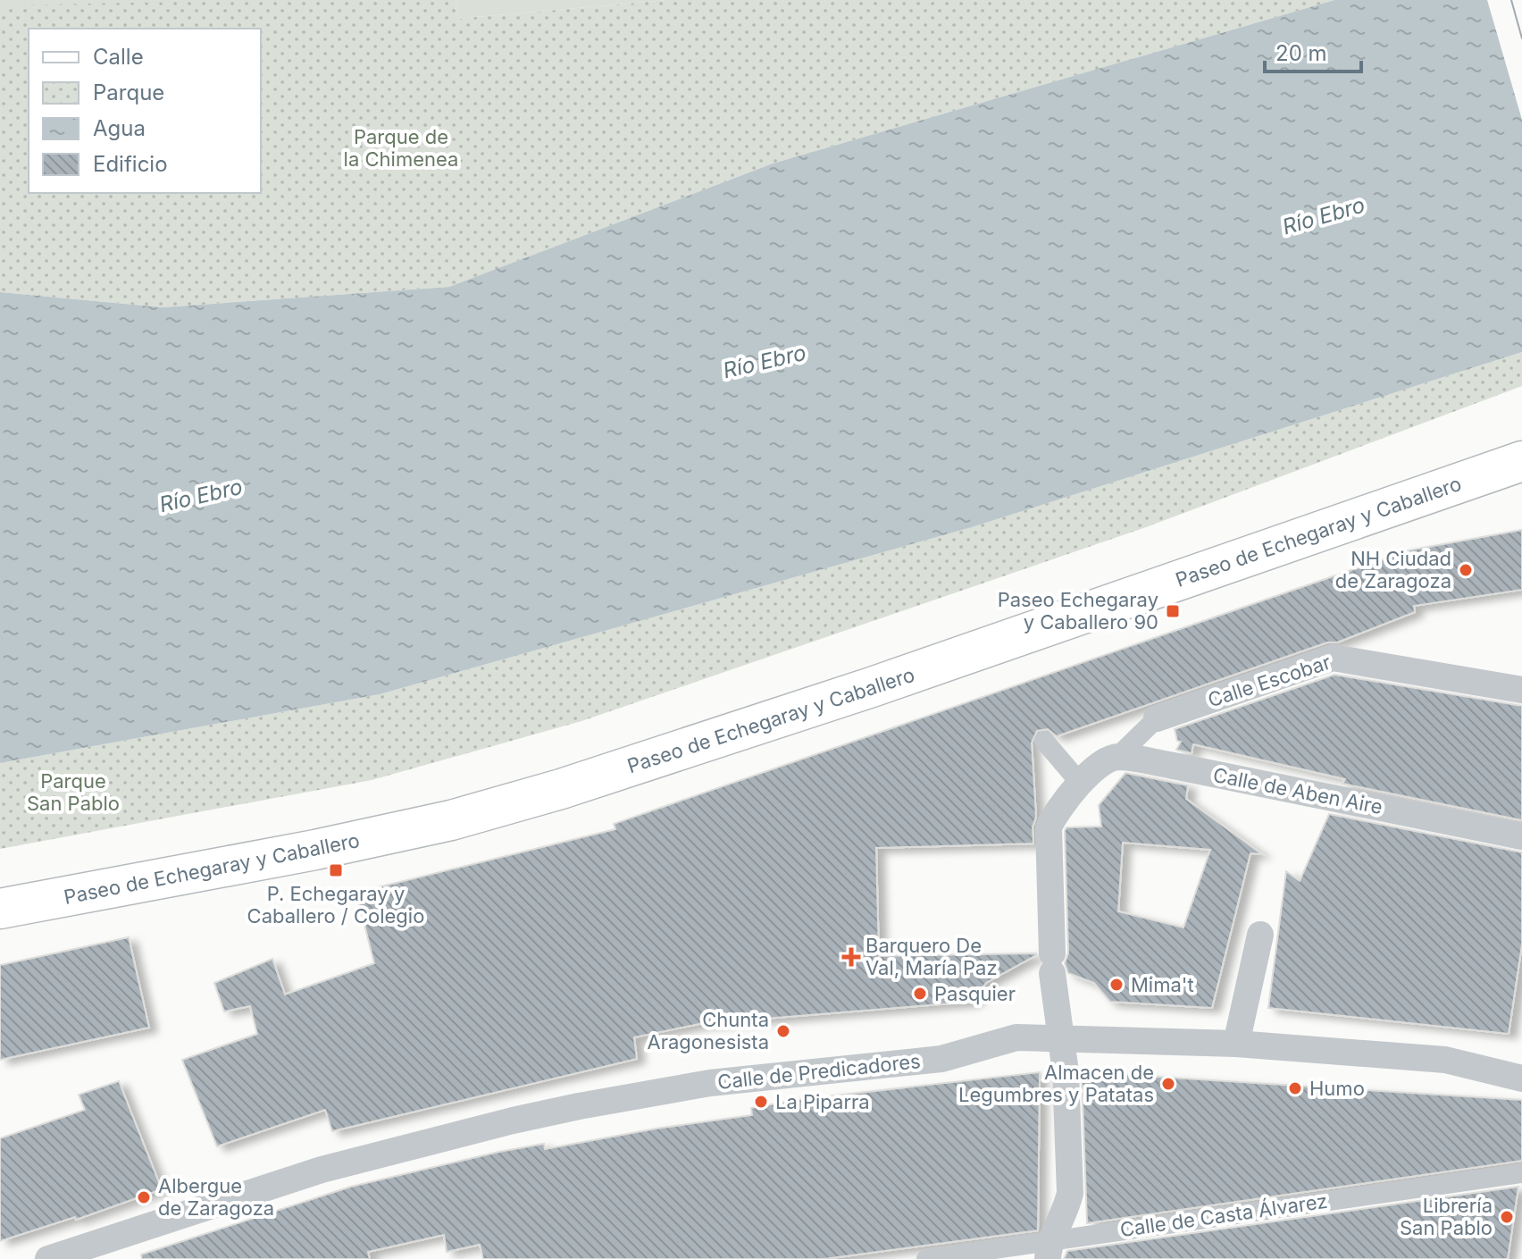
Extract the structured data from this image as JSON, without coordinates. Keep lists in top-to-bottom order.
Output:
{
  "streets": {
    "main road": ["Paseo de Echegaray y Caballero"],
    "street": [
      "Calle Escobar",
      "Calle de Aben Aire",
      "Calle de Predicadores",
      "Calle de Casta Álvarez"
    ]
  },
  "crossings": [
    ["Calle Escobar", "Calle de Aben Aire"]
  ],
  "water": ["Río Ebro"],
  "parks": ["Parque de la Chimenea", "Parque San Pablo"],
  "places": {
    "other": [
      "NH Ciudad de Zaragoza",
      "Mima't",
      "Pasquier",
      "Chunta Aragonesista",
      "Almacen de Legumbres y Patatas",
      "Humo",
      "La Piparra",
      "Albergue de Zaragoza",
      "Librería San Pablo"
    ],
    "transit": ["Paseo Echegaray y Caballero 90", "P. Echegaray y Caballero / Colegio"],
    "health": ["Barquero De Val, María Paz"]
  },
  "legend": [
    "Calle",
    "Parque",
    "Agua",
    "Edificio"
  ],
  "scale_bar": "20 m"
}
